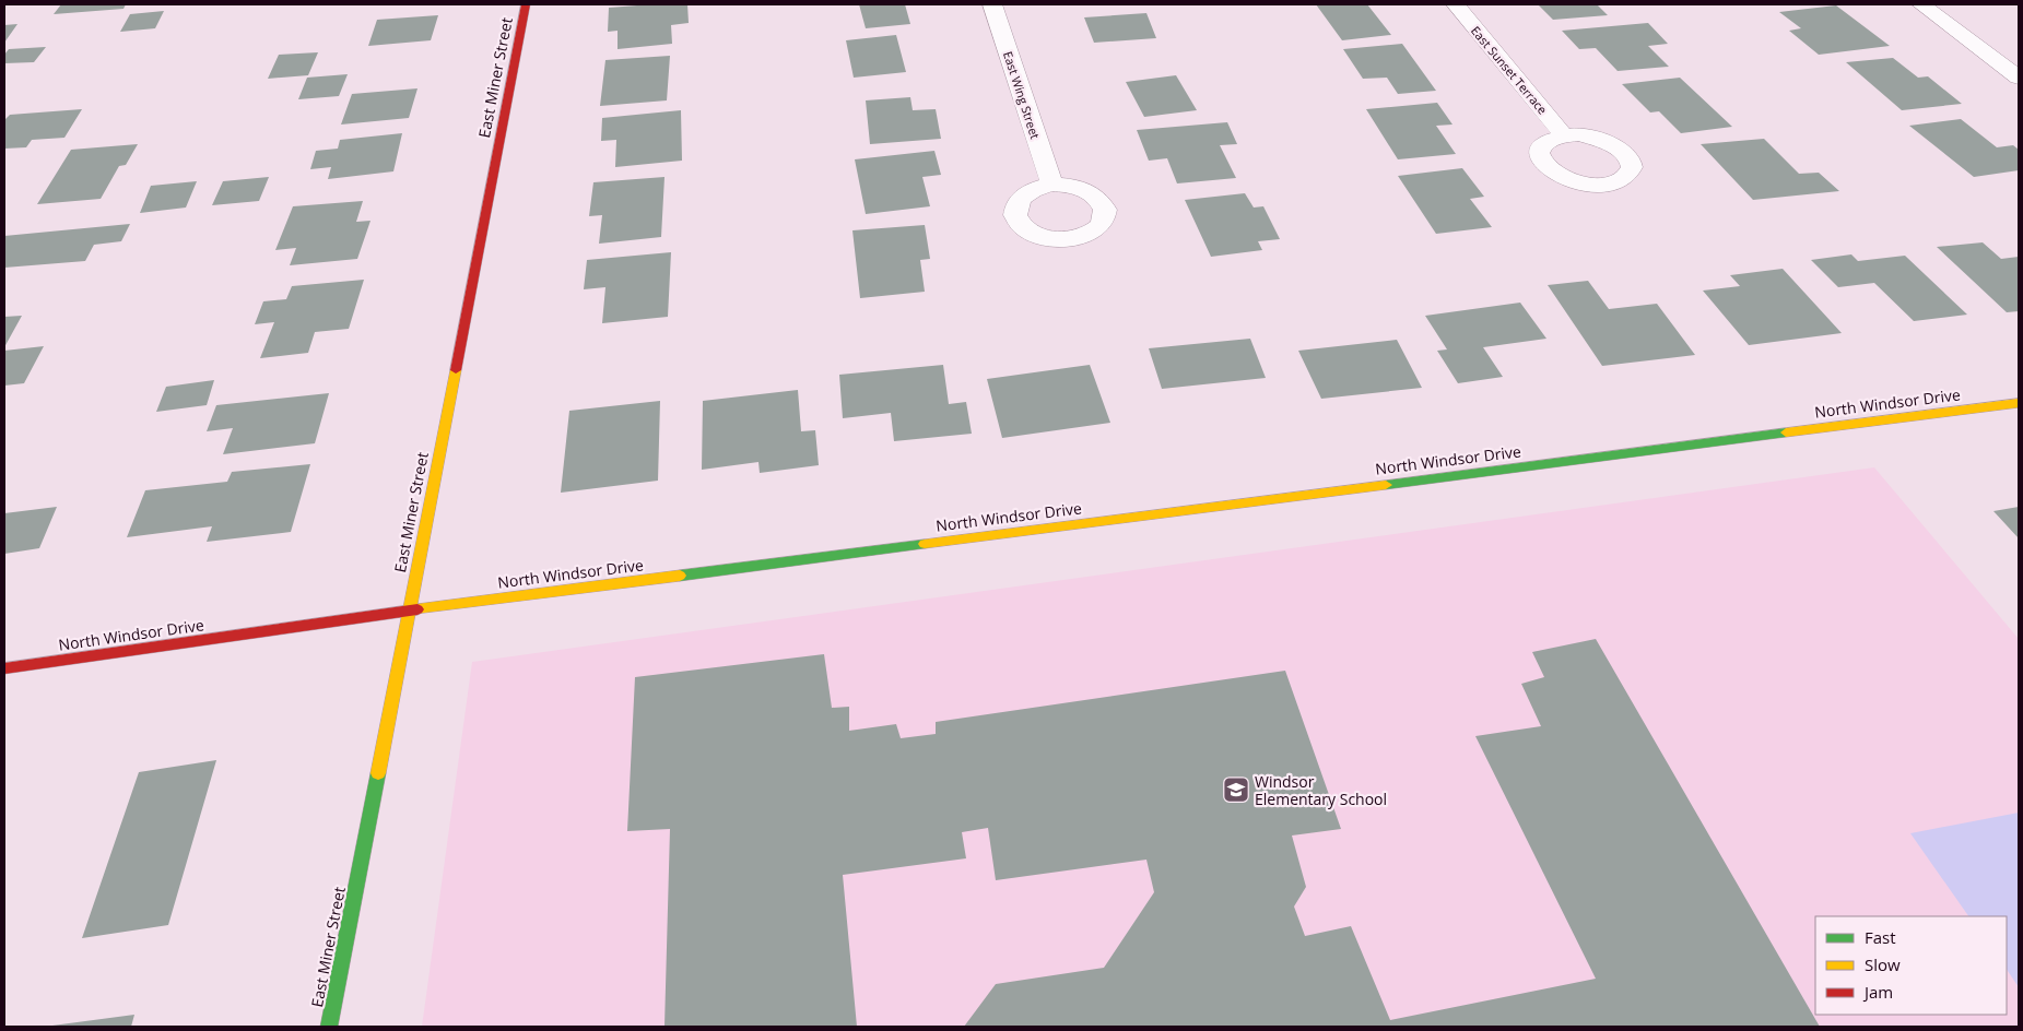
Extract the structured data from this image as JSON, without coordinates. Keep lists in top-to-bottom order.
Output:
{
  "streets": {
    "street": [
      "East Sunset Terrace",
      "East Miner Street",
      "East Wing Street",
      "North Windsor Drive"
    ]
  },
  "crossings": [
    ["East Miner Street", "North Windsor Drive"]
  ],
  "places": {
    "school or university": ["Windsor Elementary School"]
  },
  "legend": ["Fast", "Slow", "Jam"]
}
